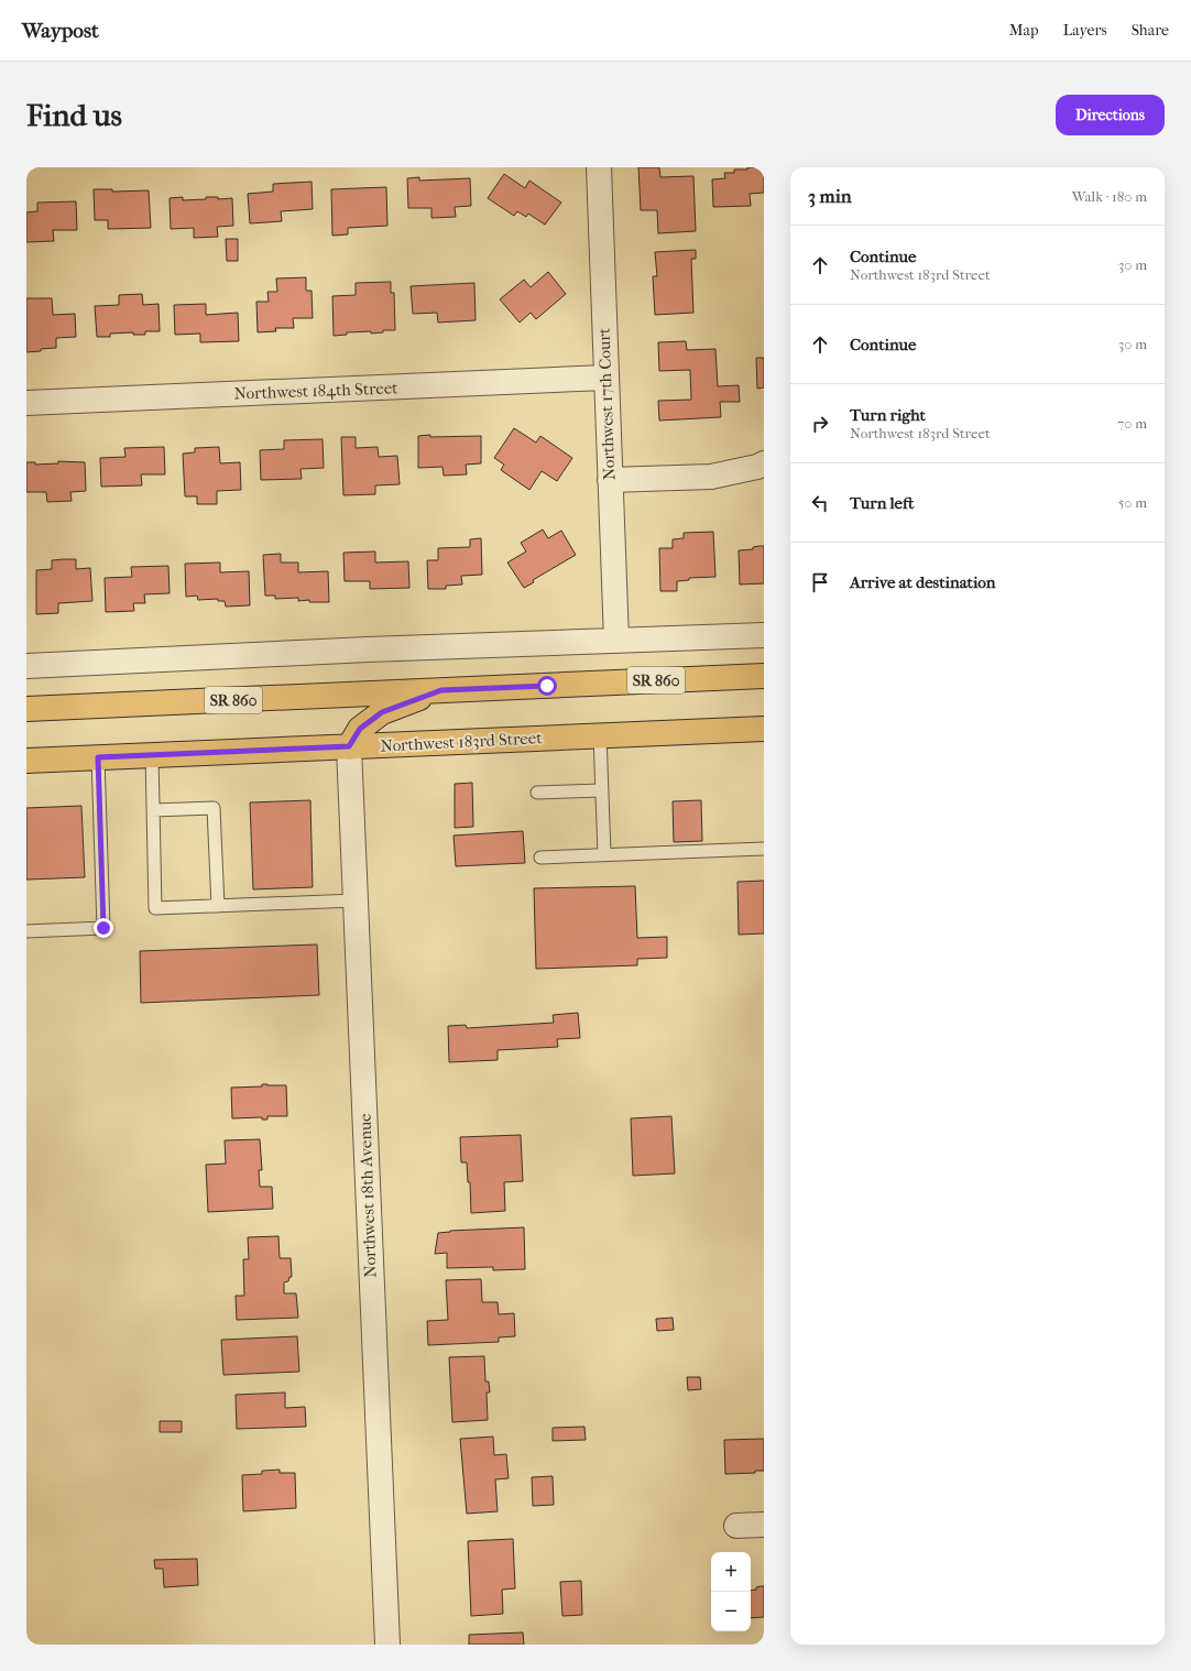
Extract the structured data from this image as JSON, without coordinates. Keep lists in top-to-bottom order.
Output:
{
  "streets": {
    "main road": ["SR 860", "Northwest 183rd Street"],
    "street": ["Northwest 184th Street", "Northwest 17th Court", "Northwest 18th Avenue"]
  },
  "crossings": [
    ["Northwest 184th Street", "Northwest 17th Court"],
    ["Northwest 183rd Street", "Northwest 18th Avenue"]
  ],
  "page": {
    "header": "Waypost",
    "nav": ["Map", "Layers", "Share"],
    "buttons": "Directions",
    "title": "Find us",
    "heading": ["3 min", "Walk · 180 m"],
    "list": [
      ["Continue", "Northwest 183rd Street", "30 m"],
      ["Continue", "30 m"],
      ["Turn right", "Northwest 183rd Street", "70 m"],
      ["Turn left", "50 m"],
      "Arrive at destination"
    ],
    "map_buttons": ["+", "−"]
  }
}
